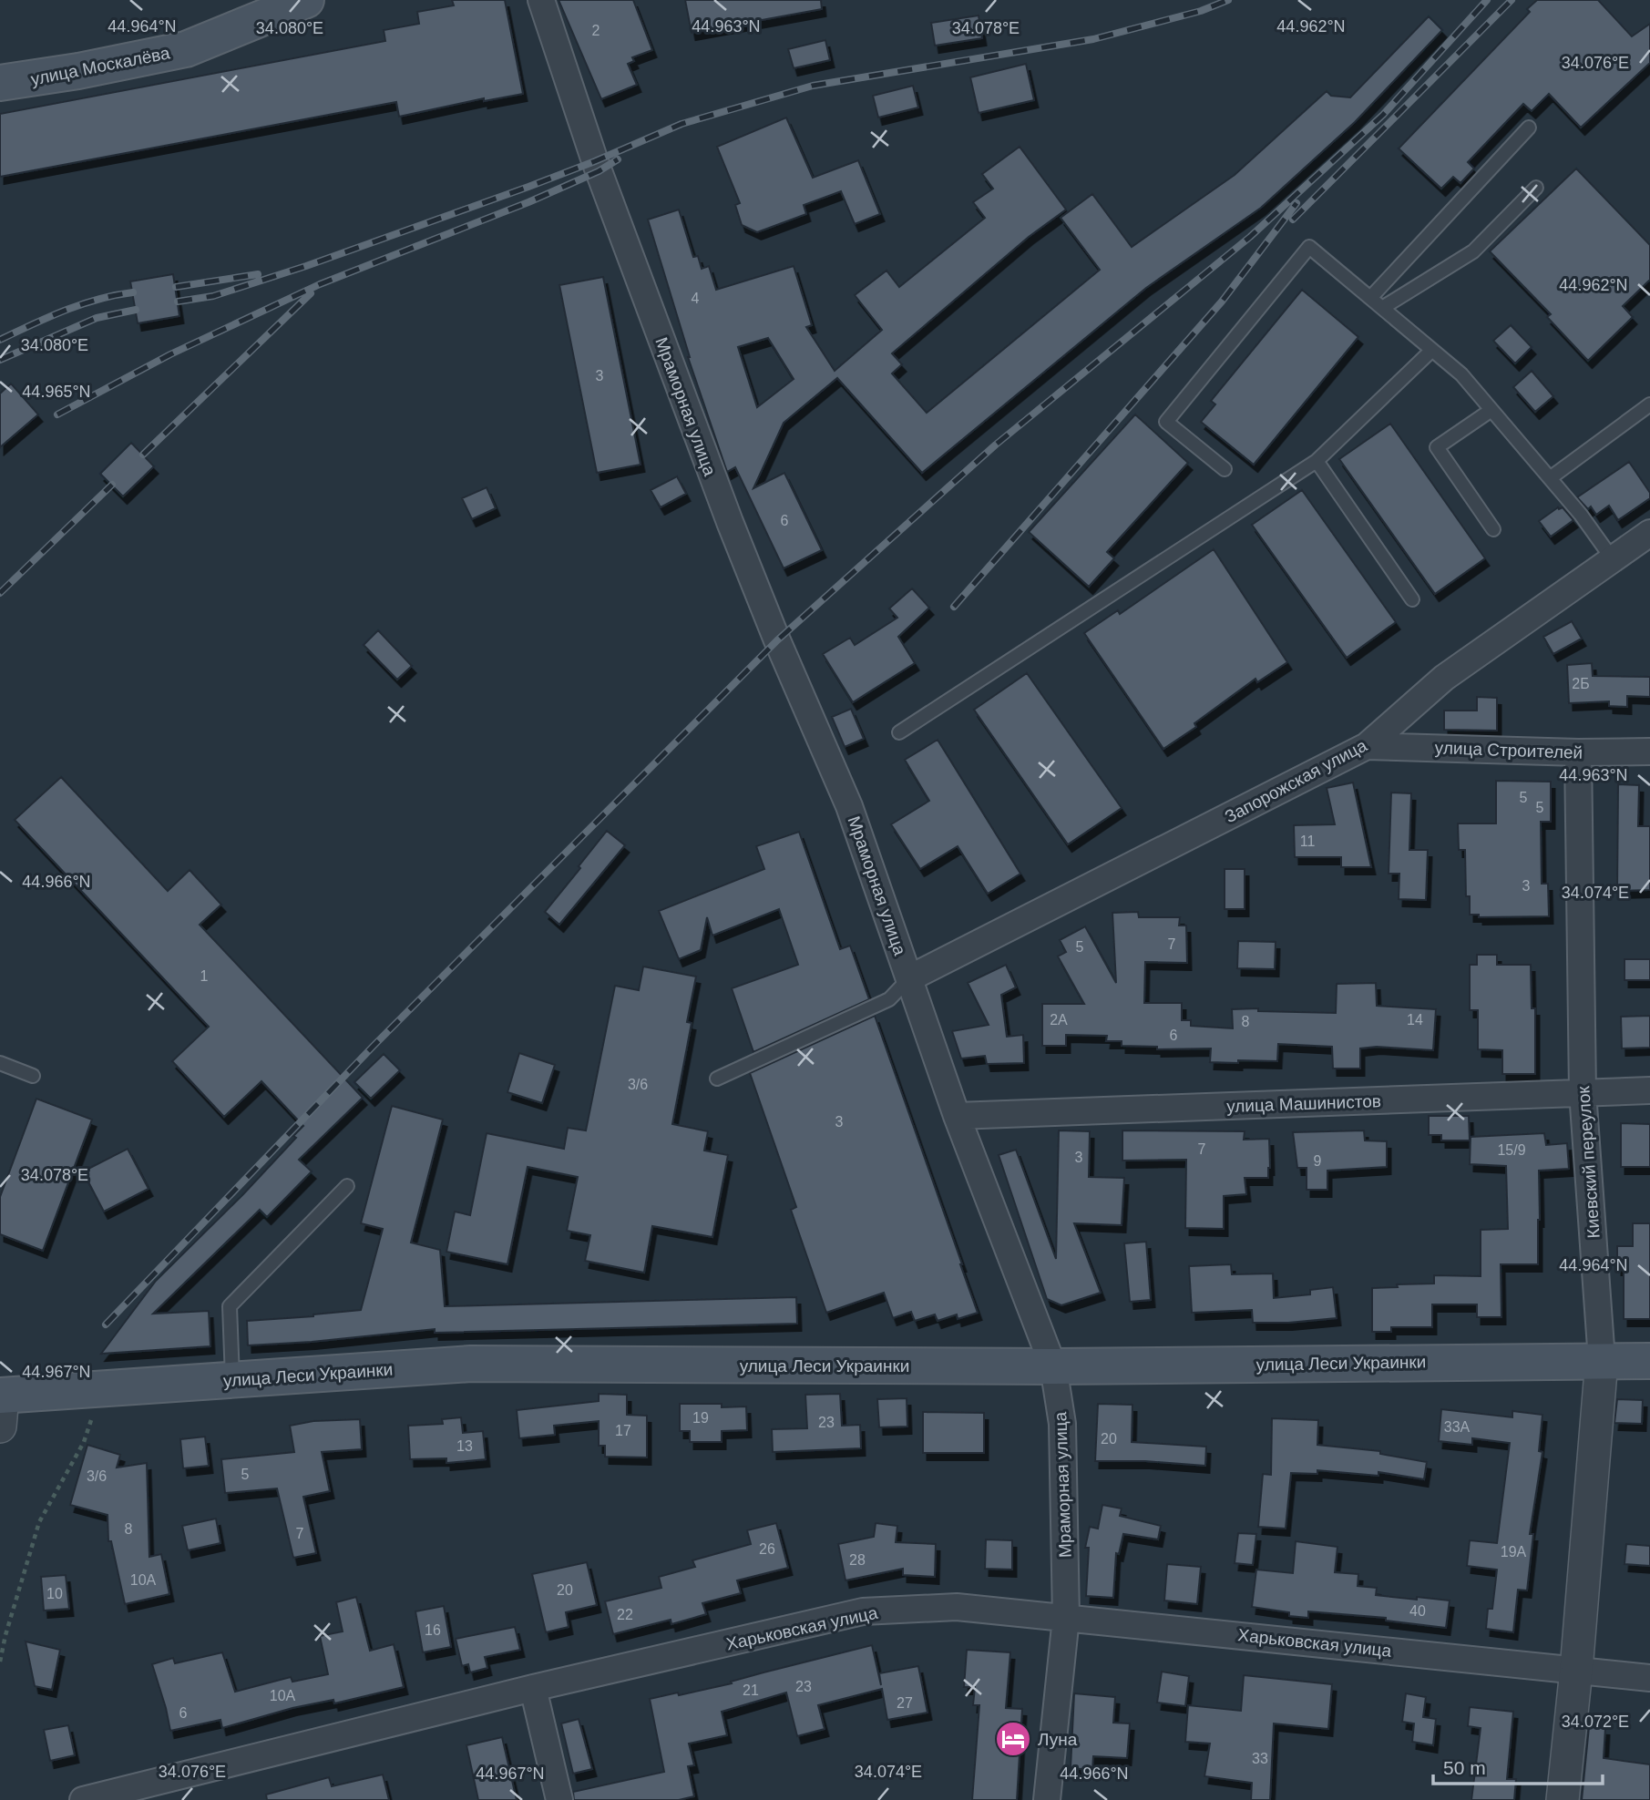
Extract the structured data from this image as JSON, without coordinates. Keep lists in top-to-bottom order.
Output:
{
  "streets": {
    "main road": ["улица Москалёва", "улица Леси Украинки"],
    "street": [
      "Мраморная улица",
      "улица Строителей",
      "Запорожская улица",
      "улица Машинистов",
      "Киевский переулок",
      "Харьковская улица"
    ]
  },
  "crossings": [
    ["Мраморная улица", "Запорожская улица"],
    ["Мраморная улица", "улица Машинистов"],
    ["Мраморная улица", "улица Леси Украинки"],
    ["Мраморная улица", "Харьковская улица"],
    ["улица Строителей", "Запорожская улица"],
    ["улица Строителей", "Киевский переулок"],
    ["улица Машинистов", "Киевский переулок"],
    ["Киевский переулок", "улица Леси Украинки"],
    ["Киевский переулок", "Харьковская улица"]
  ],
  "places": {
    "hotel": ["Луна"]
  },
  "house_numbers": [
    "2",
    "4",
    "3",
    "6",
    "2Б",
    "5",
    "5",
    "11",
    "3",
    "7",
    "5",
    "1",
    "2А",
    "14",
    "8",
    "6",
    "3/6",
    "3",
    "7",
    "15/9",
    "3",
    "9",
    "19",
    "23",
    "33А",
    "17",
    "20",
    "13",
    "5",
    "3/6",
    "8",
    "7",
    "26",
    "19А",
    "28",
    "10А",
    "20",
    "10",
    "40",
    "22",
    "16",
    "23",
    "21",
    "10А",
    "27",
    "6",
    "33"
  ],
  "scale_bar": "50 m",
  "coordinates": [
    "44.964°N",
    "44.963°N",
    "44.962°N",
    "34.080°E",
    "34.078°E",
    "34.076°E",
    "44.965°N",
    "44.966°N",
    "34.074°E",
    "44.967°N",
    "34.072°E"
  ]
}
